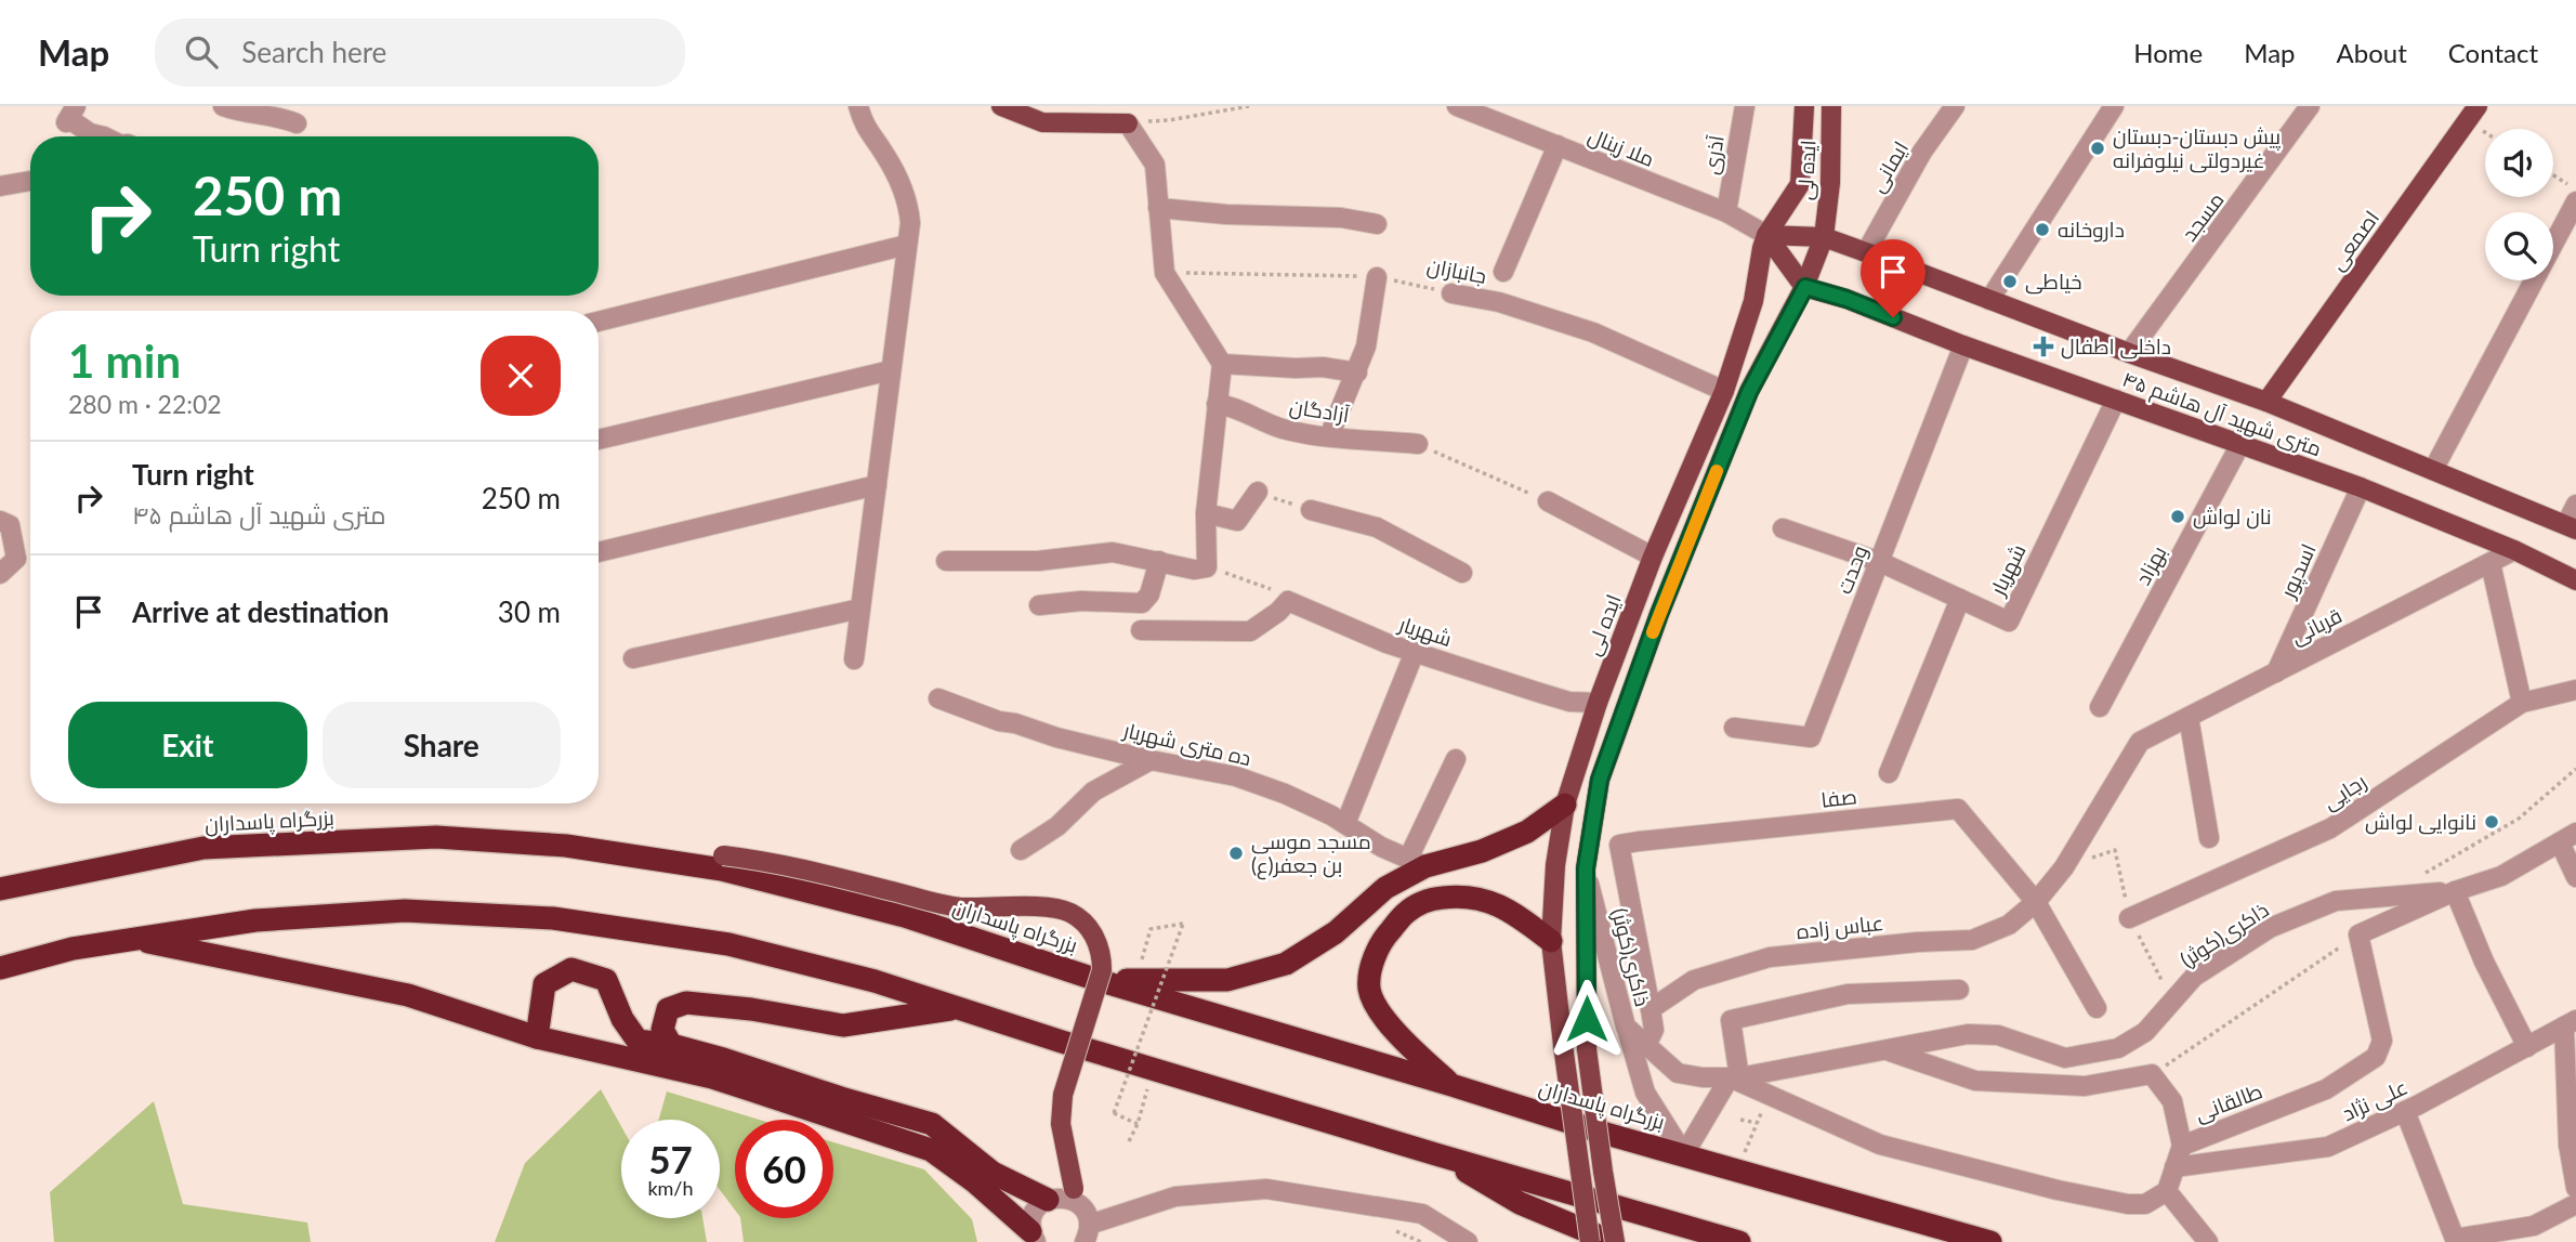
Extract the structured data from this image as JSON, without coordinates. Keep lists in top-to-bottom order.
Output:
{
  "streets": {
    "highway": ["بزرگراه پاسداران"],
    "main road": [
      "ایده لى",
      "اصمعی",
      "۴۵ متری شهید آل هاشم",
      "ایده لی"
    ],
    "street": [
      "ملا زینال",
      "آذری",
      "ایمانی",
      "مسجد",
      "جانبازان",
      "آزادگان",
      "بهزاد",
      "وحدت",
      "شهریار",
      "اسدپور",
      "قربانی",
      "ده متری شهریار",
      "رجایی",
      "صفا",
      "عباس زاده",
      "ذاکری(کوثر)",
      "علی نژاد",
      "طالقانی"
    ]
  },
  "crossings": [
    ["ملا زینال", "آذری"],
    ["ملا زینال", "ایده لى"],
    ["ملا زینال", "۴۵ متری شهید آل هاشم"],
    ["ملا زینال", "ایده لی"],
    ["ایمانی", "۴۵ متری شهید آل هاشم"],
    ["ایده لى", "۴۵ متری شهید آل هاشم"],
    ["ایده لى", "ایده لی"],
    ["مسجد", "۴۵ متری شهید آل هاشم"],
    ["اصمعی", "۴۵ متری شهید آل هاشم"],
    ["جانبازان", "ایده لی"],
    ["۴۵ متری شهید آل هاشم", "بهزاد"],
    ["۴۵ متری شهید آل هاشم", "وحدت"],
    ["۴۵ متری شهید آل هاشم", "شهریار"],
    ["۴۵ متری شهید آل هاشم", "اسدپور"],
    ["۴۵ متری شهید آل هاشم", "ایده لی"],
    ["۴۵ متری شهید آل هاشم", "قربانی"],
    ["وحدت", "شهریار"],
    ["شهریار", "ایده لی"],
    ["اسدپور", "قربانی"],
    ["قربانی", "صفا"],
    ["قربانی", "عباس زاده"],
    ["صفا", "عباس زاده"],
    ["صفا", "ذاکری(کوثر)"],
    ["علی نژاد", "طالقانی"]
  ],
  "places": {
    "other": [
      "پیش دبستان-دبستان غیردولتی نیلوفرانه",
      "داروخانه",
      "خیاطی",
      "نان لواش",
      "نانوایی لواش",
      "مسجد موسی بن جعفر(ع)"
    ],
    "health": ["داخلی اطفال"]
  },
  "page": {
    "header": "Map",
    "search": "Search here",
    "nav": [
      "Home",
      "Map",
      "About",
      "Contact"
    ],
    "turn": ["250 m", "Turn right"],
    "heading": ["1 min", "280 m · 22:02"],
    "list": [
      {
        "name": "Turn right",
        "note": "۴۵ متری شهید آل هاشم",
        "value": "250 m"
      },
      {
        "name": "Arrive at destination",
        "value": "30 m"
      }
    ],
    "buttons": ["Exit", "Share"],
    "speed": "57 km/h",
    "limit": "60"
  }
}
